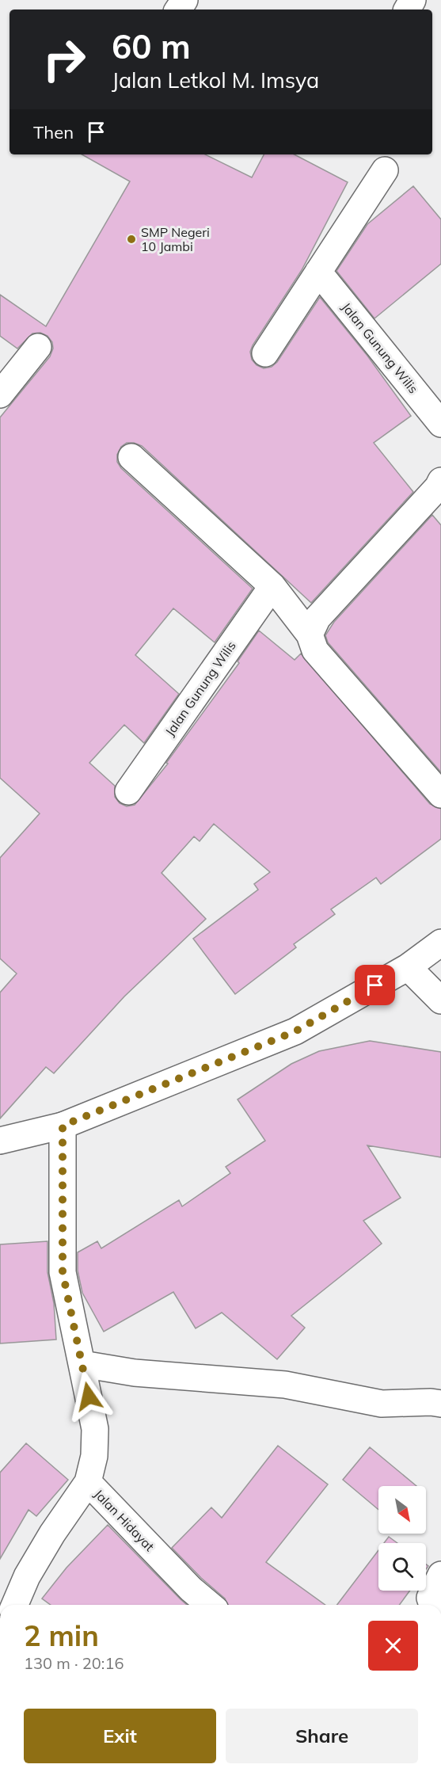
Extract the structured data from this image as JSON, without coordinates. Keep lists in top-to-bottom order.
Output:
{
  "streets": {
    "street": ["Jalan Gunung Wilis", "Jalan Hidayat"]
  },
  "places": ["SMP Negeri 10 Jambi"],
  "north": "bottom right",
  "page": {
    "turn": ["60 m", "Jalan Letkol M. Imsya"],
    "then": "Then",
    "heading": ["2 min", "130 m · 20:16"],
    "buttons": ["Exit", "Share"]
  }
}
